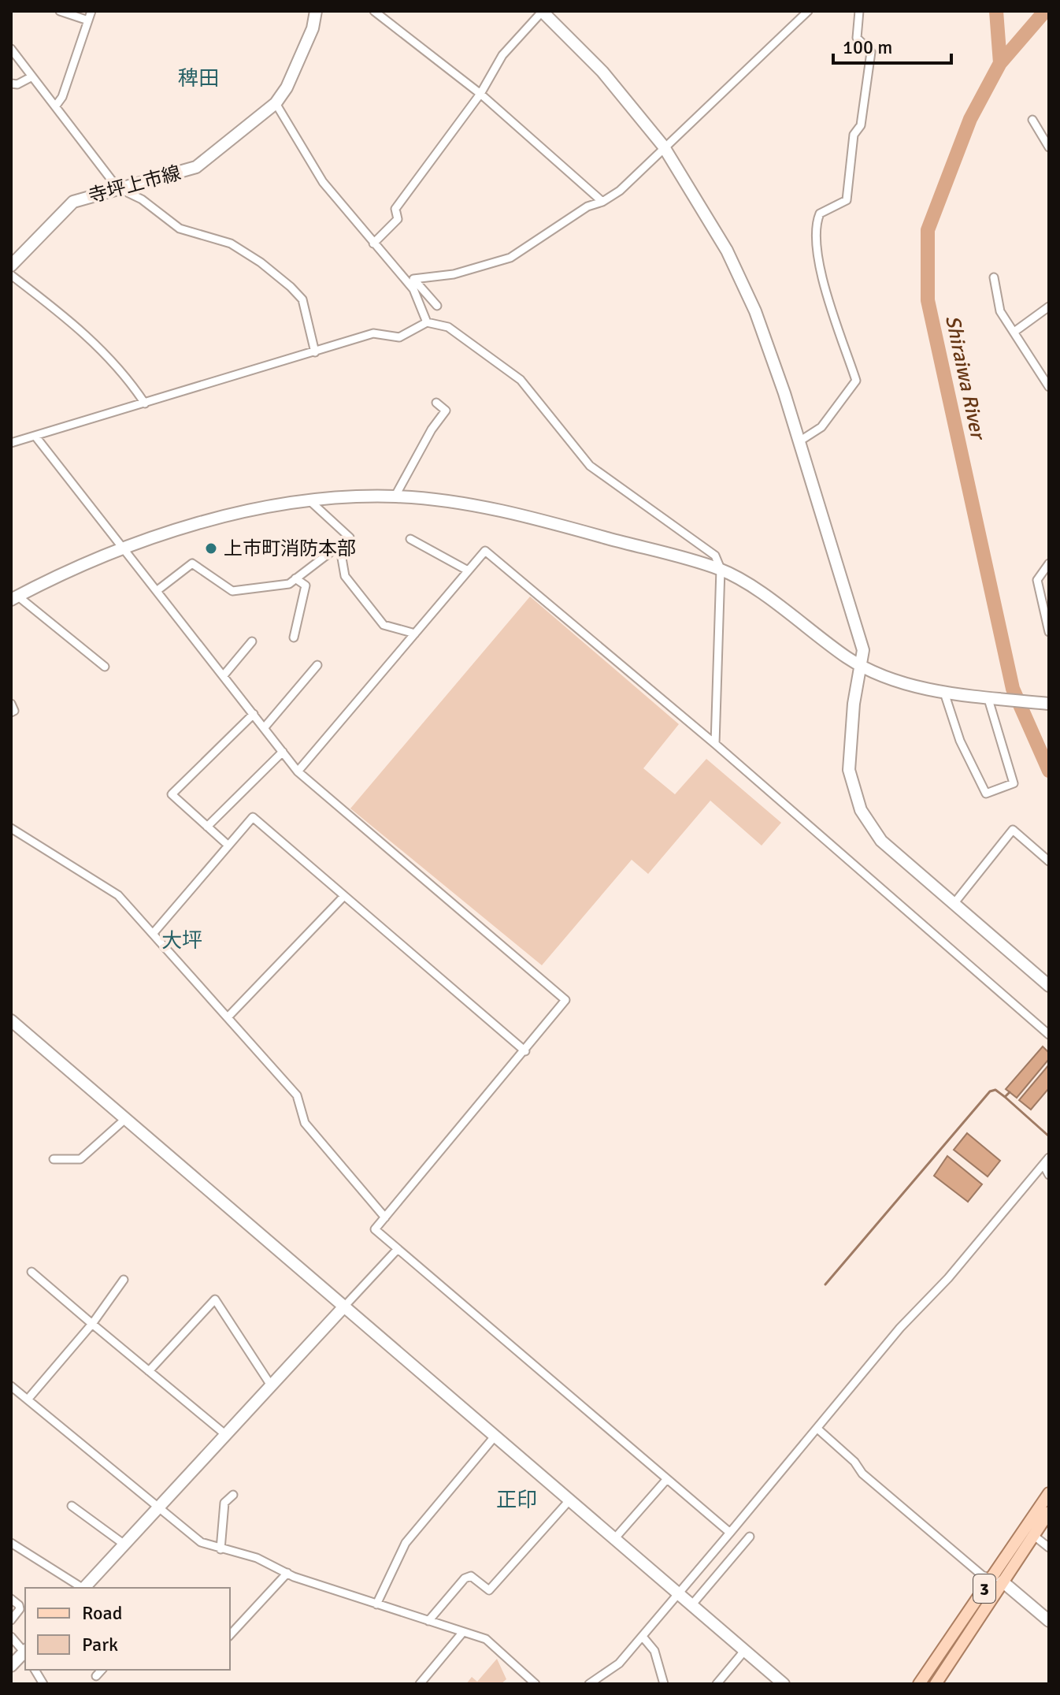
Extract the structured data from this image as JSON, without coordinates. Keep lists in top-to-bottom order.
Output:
{
  "streets": {
    "main road": ["3"],
    "street": ["寺坪上市線"]
  },
  "districts": ["稗田", "大坪", "正印"],
  "water": ["Shiraiwa River"],
  "places": ["上市町消防本部"],
  "legend": ["Road", "Park"],
  "scale_bar": "100 m"
}
